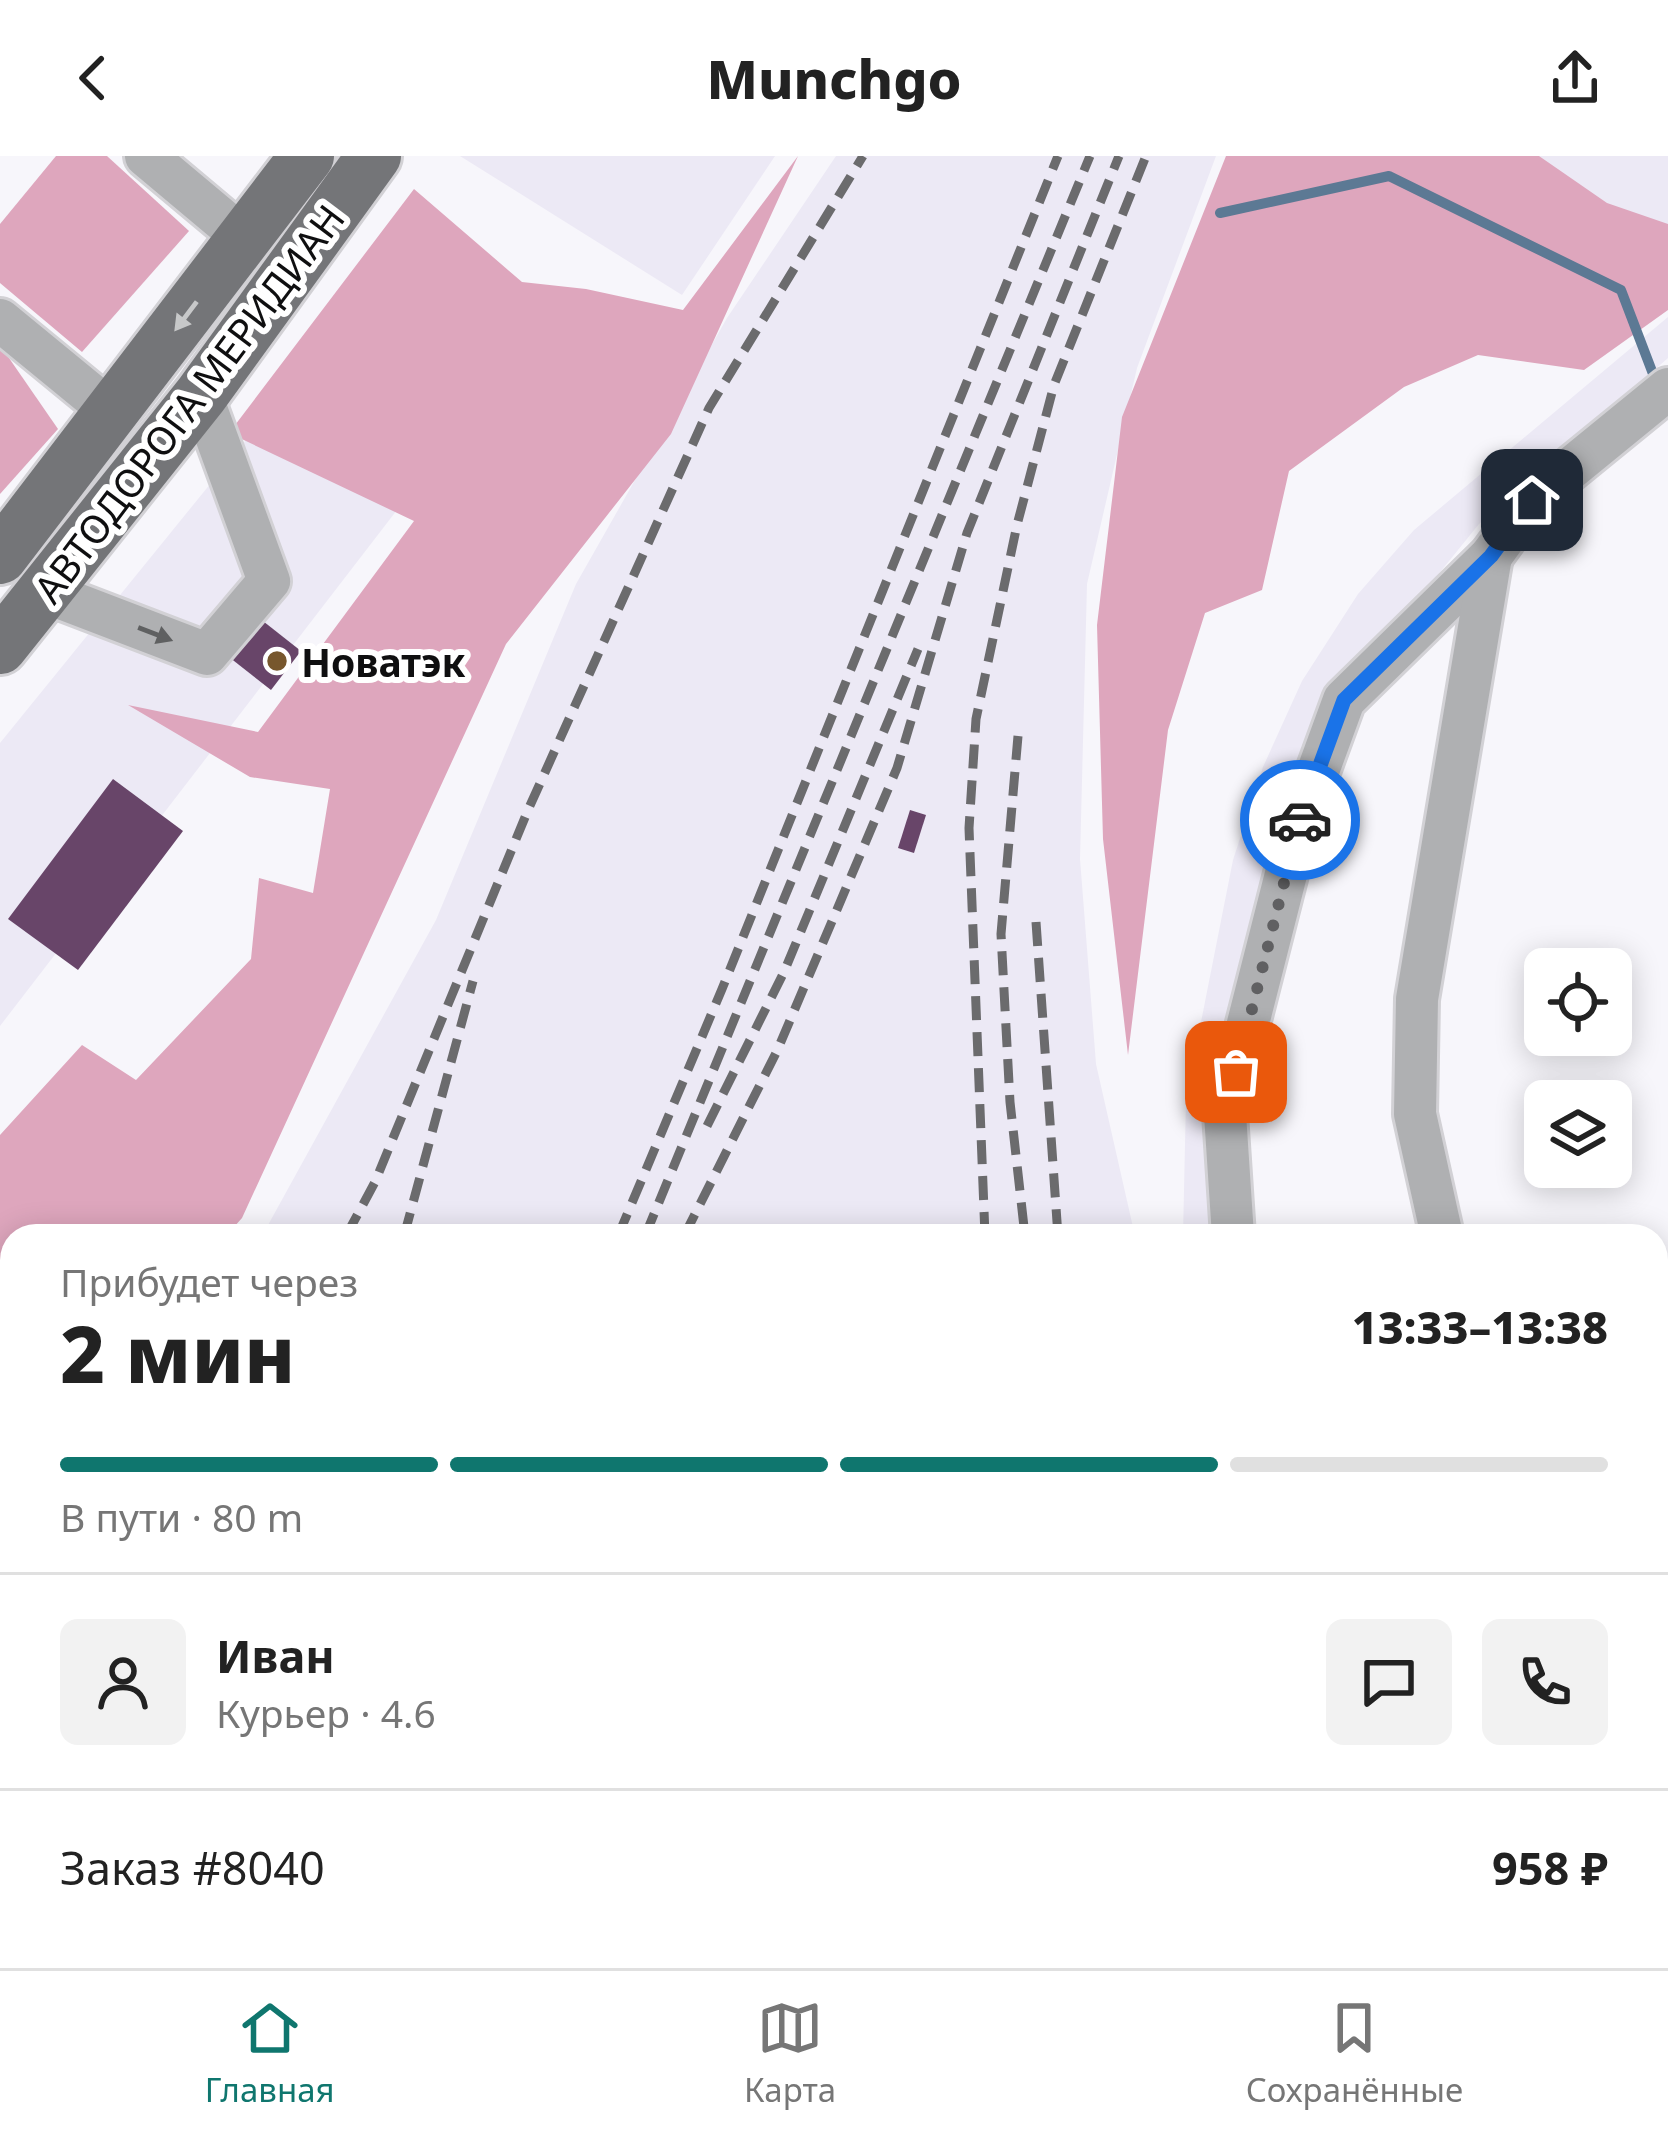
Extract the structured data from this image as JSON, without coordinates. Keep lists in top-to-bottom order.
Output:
{
  "streets": {
    "main road": ["АВТОДОРОГА МЕРИДИАН"]
  },
  "places": ["Новатэк"],
  "page": {
    "header": "Munchgo",
    "heading": ["2 мин", "Прибудет через", "13:33–13:38"],
    "panel": [
      "Иван",
      "Курьер · 4.6",
      "Заказ #8040",
      "958 ₽"
    ],
    "bar": "В пути · 80 m",
    "tabs": ["Главная", "Карта", "Сохранённые"]
  }
}
